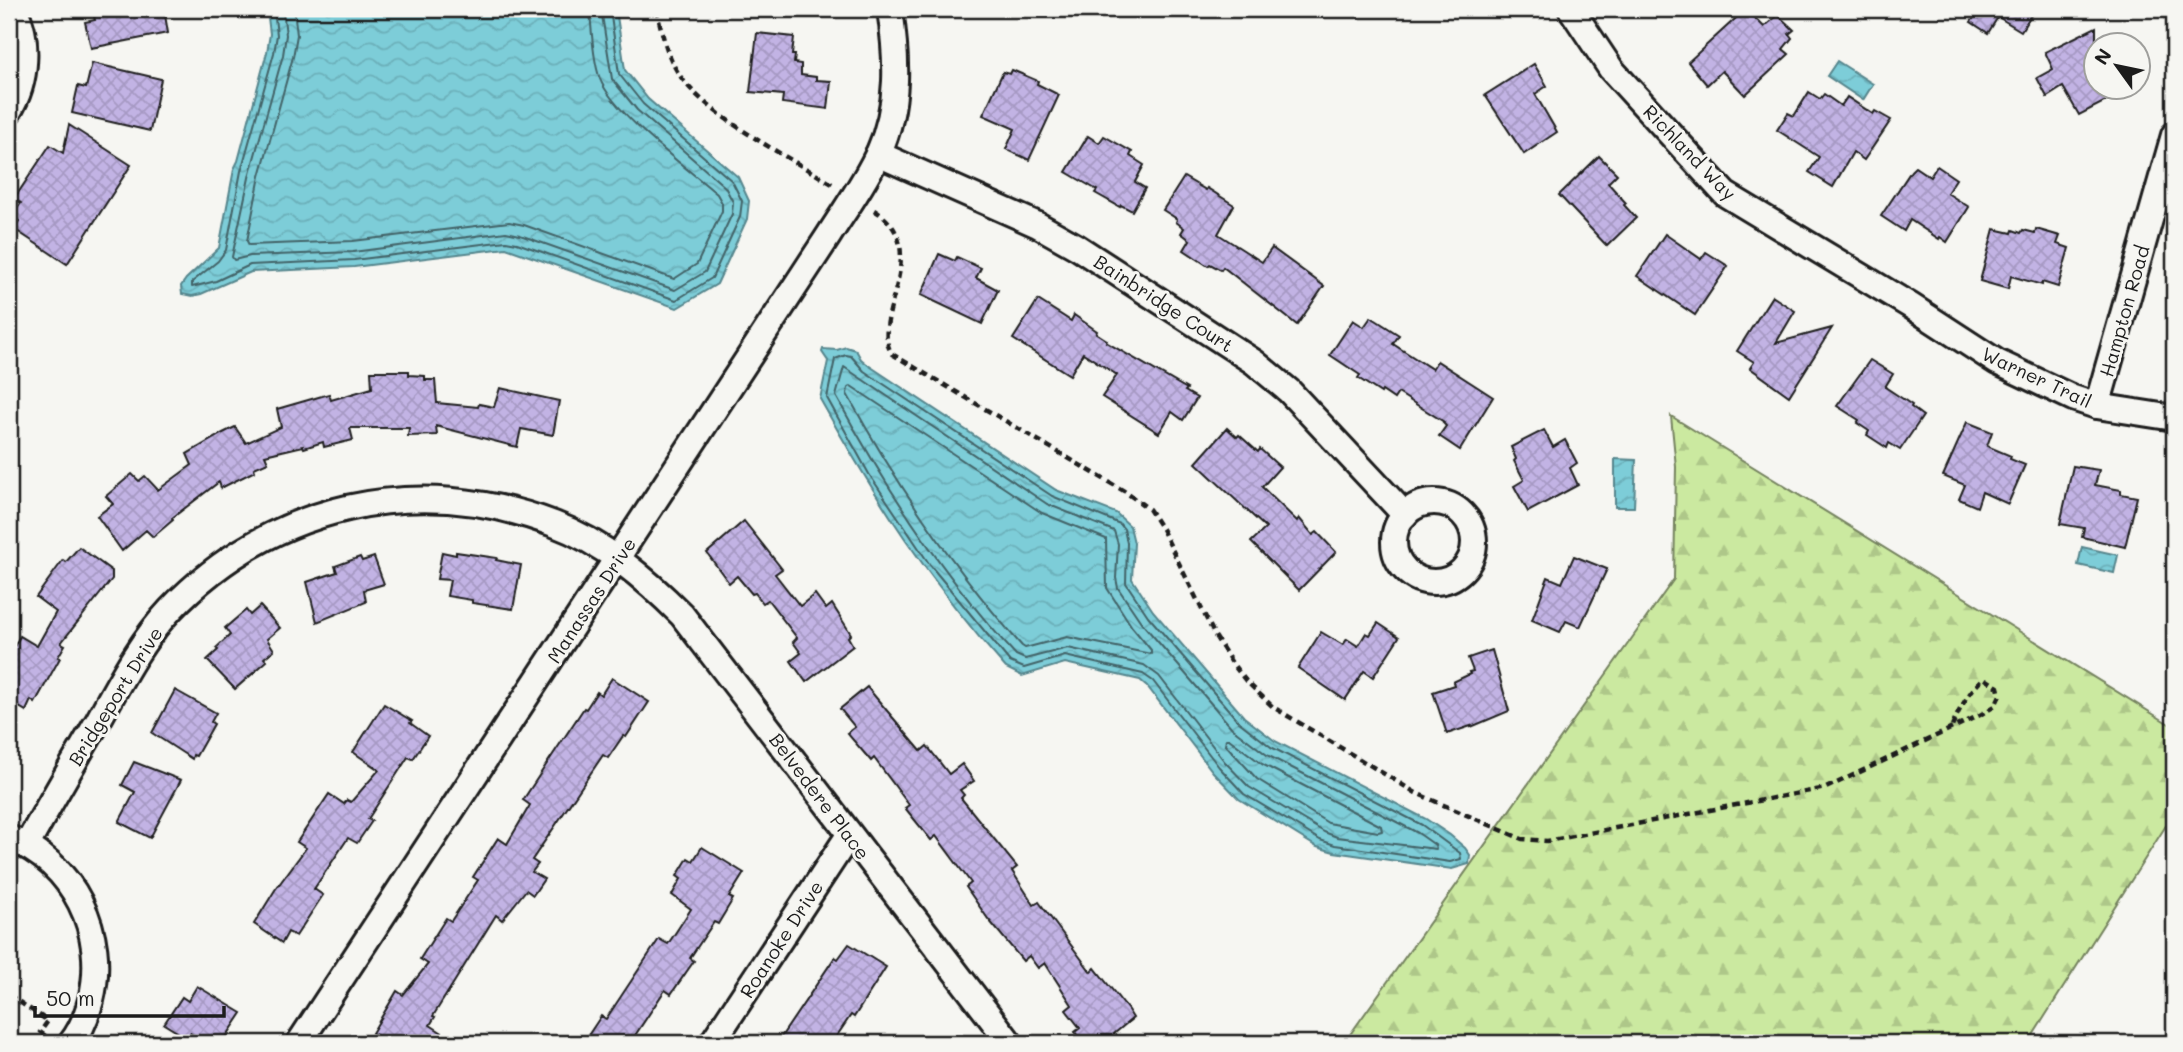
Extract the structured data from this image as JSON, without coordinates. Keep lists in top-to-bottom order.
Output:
{
  "streets": {
    "street": [
      "Richland Way",
      "Bainbridge Court",
      "Hampton Road",
      "Warner Trail",
      "Manassas Drive",
      "Bridgeport Drive",
      "Belvedere Place",
      "Roanoke Drive"
    ]
  },
  "crossings": [
    ["Richland Way", "Warner Trail"],
    ["Bainbridge Court", "Manassas Drive"],
    ["Hampton Road", "Warner Trail"],
    ["Manassas Drive", "Bridgeport Drive"],
    ["Manassas Drive", "Belvedere Place"],
    ["Bridgeport Drive", "Belvedere Place"],
    ["Belvedere Place", "Roanoke Drive"]
  ],
  "scale_bar": "50 m",
  "north": "top left"
}
